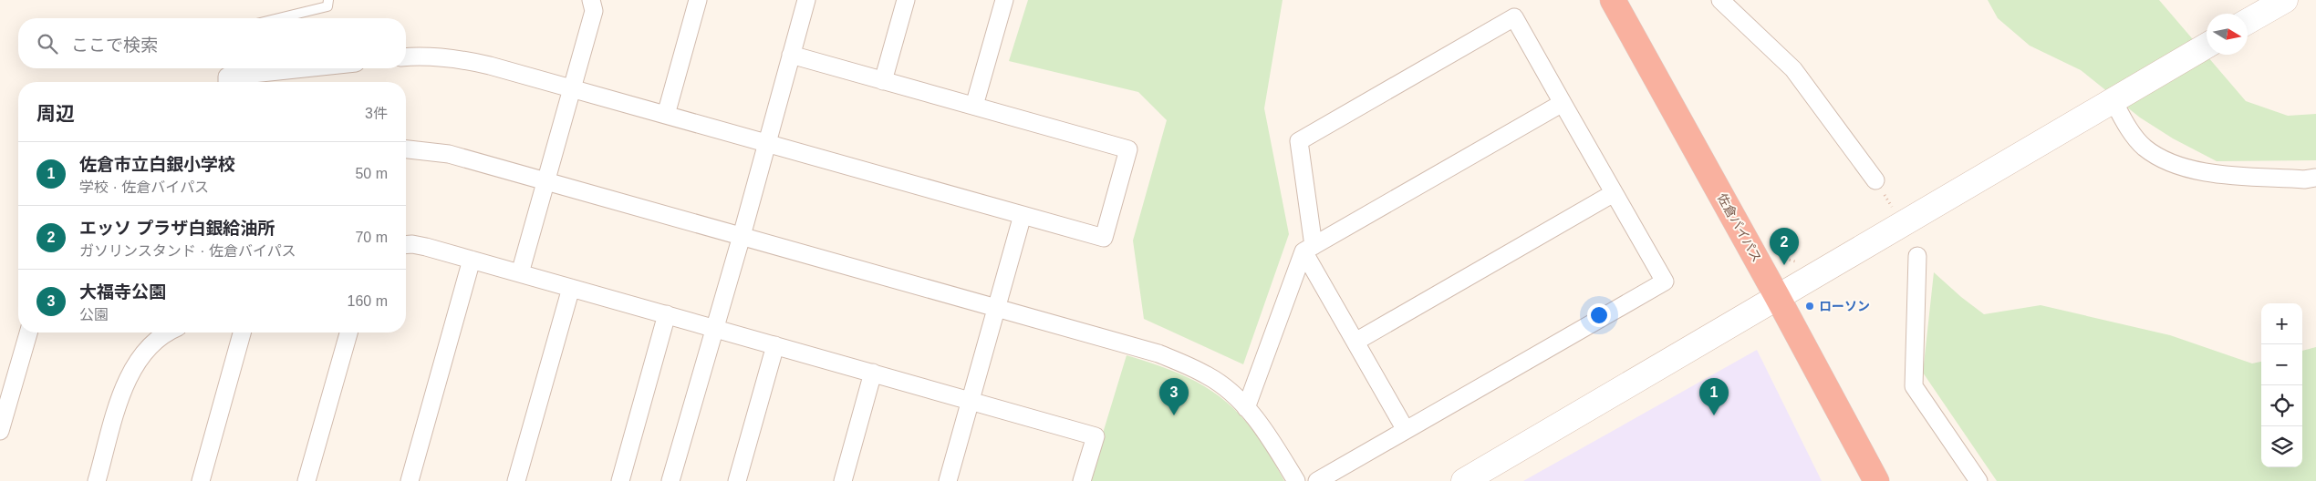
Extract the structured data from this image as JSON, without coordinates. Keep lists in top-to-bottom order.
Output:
{
  "streets": {
    "highway": ["佐倉バイパス"]
  },
  "places": ["ローソン"],
  "north": "right",
  "page": {
    "search": "ここで検索",
    "heading": ["周辺", "3件"],
    "list": [
      {
        "mark": "1",
        "name": "佐倉市立白銀小学校",
        "note": "学校 · 佐倉バイパス",
        "value": "50 m"
      },
      {
        "mark": "2",
        "name": "エッソ プラザ白銀給油所",
        "note": "ガソリンスタンド · 佐倉バイパス",
        "value": "70 m"
      },
      {
        "mark": "3",
        "name": "大福寺公園",
        "note": "公園",
        "value": "160 m"
      }
    ],
    "pins": ["2", "1", "3"],
    "map_buttons": ["+", "−"]
  }
}
